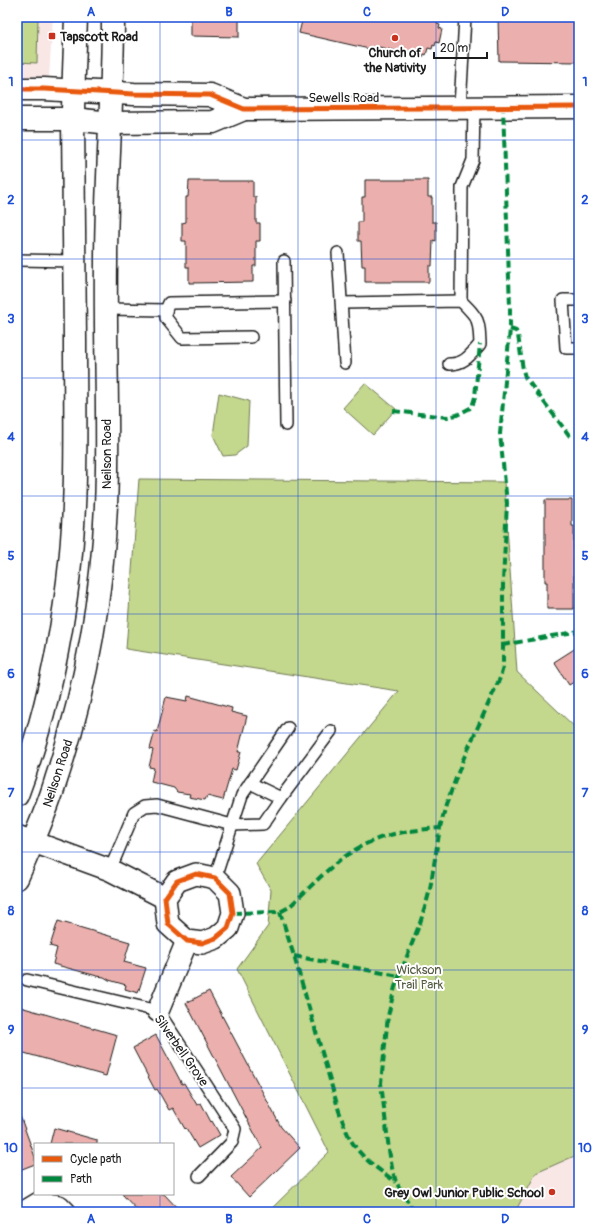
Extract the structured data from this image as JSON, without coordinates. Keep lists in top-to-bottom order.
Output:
{
  "streets": {
    "main road": ["Sewells Road", "Neilson Road"],
    "lane": ["Silverbell Grove"]
  },
  "crossings": [
    ["Sewells Road", "Neilson Road"]
  ],
  "parks": ["Wickson Trail Park"],
  "places": {
    "transit": ["Tapscott Road"],
    "other": ["Church of the Nativity", "Grey Owl Junior Public School"]
  },
  "legend": ["Cycle path", "Path"],
  "scale_bar": "20 m",
  "grid": {
    "columns": [
      "A",
      "B",
      "C",
      "D"
    ],
    "rows": [
      "1",
      "2",
      "3",
      "4",
      "5",
      "6",
      "7",
      "8",
      "9",
      "10"
    ]
  }
}
